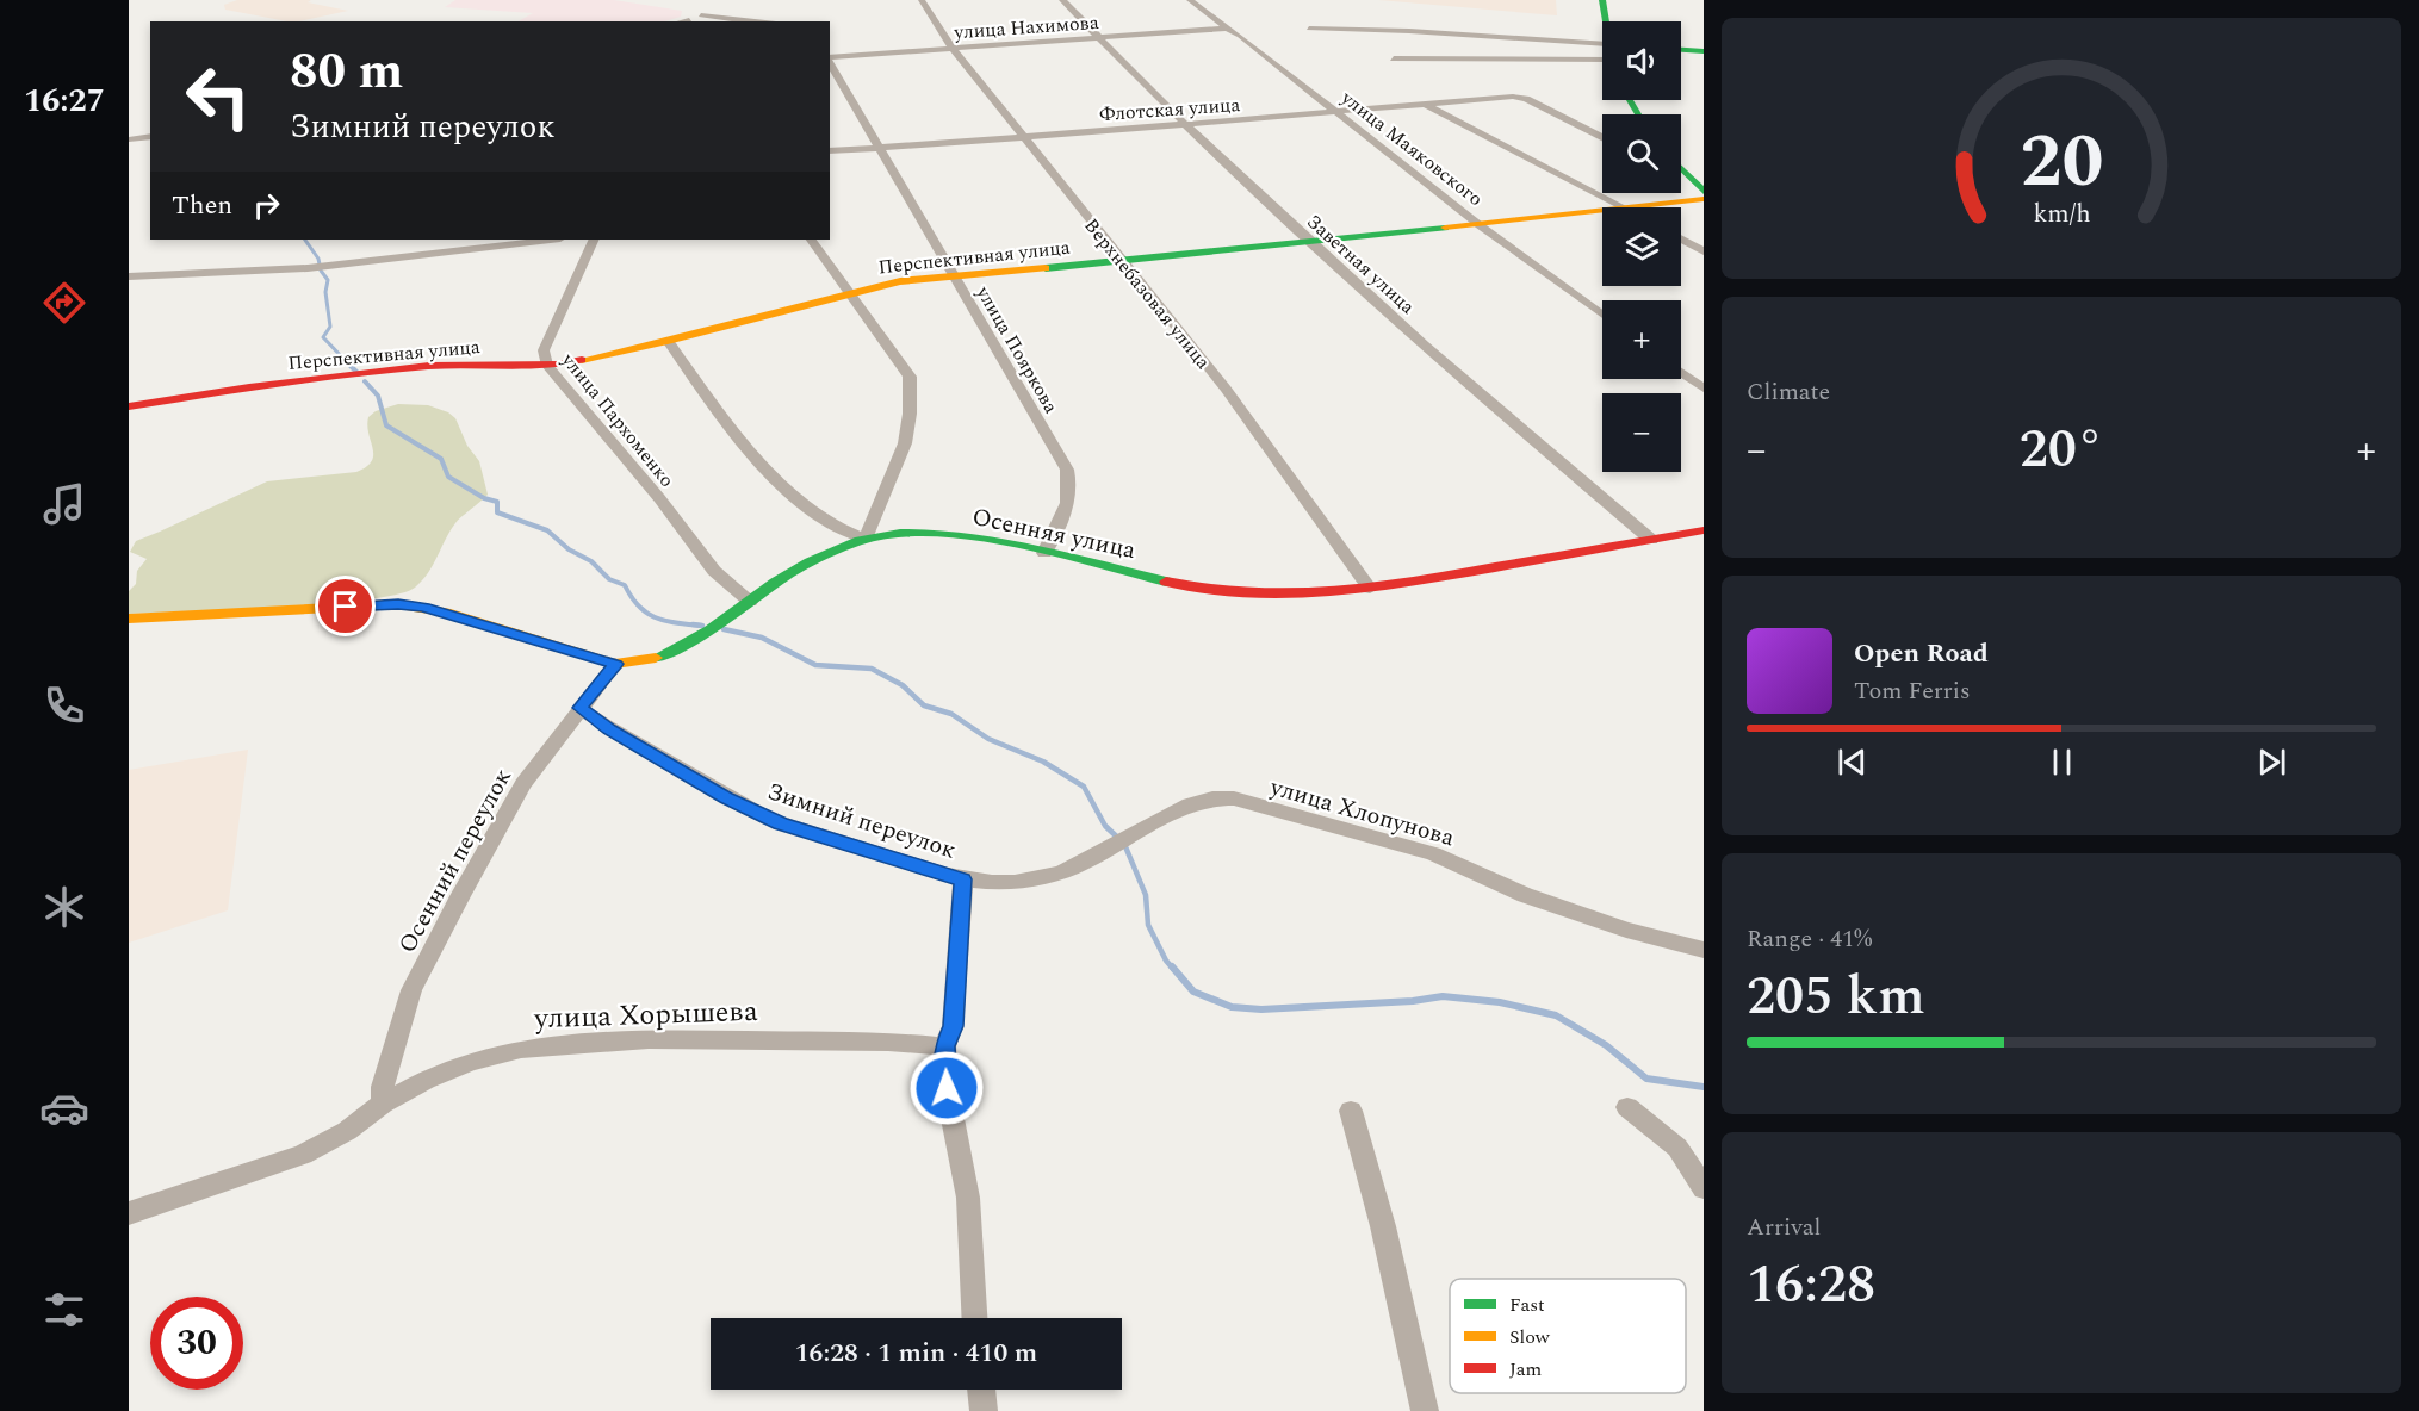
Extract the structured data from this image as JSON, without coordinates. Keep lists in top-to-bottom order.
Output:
{
  "streets": {
    "street": [
      "улица Нахимова",
      "Флотская улица",
      "улица Маяковского",
      "Перспективная улица",
      "Заветная улица",
      "Верхнебазовая улица",
      "улица Пояркова",
      "улица Пархоменко",
      "Осенняя улица",
      "улица Хлопунова",
      "Зимний переулок",
      "Осенний переулок",
      "улица Хорышева"
    ]
  },
  "crossings": [
    ["улица Нахимова", "улица Маяковского"],
    ["улица Нахимова", "Заветная улица"],
    ["улица Нахимова", "Верхнебазовая улица"],
    ["Флотская улица", "улица Маяковского"],
    ["Флотская улица", "Заветная улица"],
    ["Флотская улица", "Верхнебазовая улица"],
    ["Флотская улица", "улица Пояркова"],
    ["улица Маяковского", "Перспективная улица"],
    ["Перспективная улица", "Заветная улица"],
    ["Перспективная улица", "Верхнебазовая улица"],
    ["Перспективная улица", "улица Пояркова"],
    ["Перспективная улица", "улица Пархоменко"],
    ["Заветная улица", "Осенняя улица"],
    ["Верхнебазовая улица", "Осенняя улица"],
    ["улица Пояркова", "Осенняя улица"],
    ["улица Пархоменко", "Осенняя улица"],
    ["Осенняя улица", "Осенний переулок"],
    ["улица Хлопунова", "Зимний переулок"],
    ["Зимний переулок", "Осенний переулок"],
    ["Осенний переулок", "улица Хорышева"]
  ],
  "legend": ["Fast", "Slow", "Jam"],
  "page": {
    "tabs": "16:27",
    "map_buttons": ["+", "−"],
    "turn": ["80 m", "Зимний переулок"],
    "then": "Then",
    "tile": [
      "Climate",
      ["Range · 41%", "205 km"],
      ["Arrival", "16:28"]
    ],
    "heat": ["−", "20°", "+"],
    "song": ["Open Road", "Tom Ferris"],
    "limit": "30",
    "trip": "16:28 · 1 min · 410 m",
    "gauge": ["20", "km/h"]
  }
}
